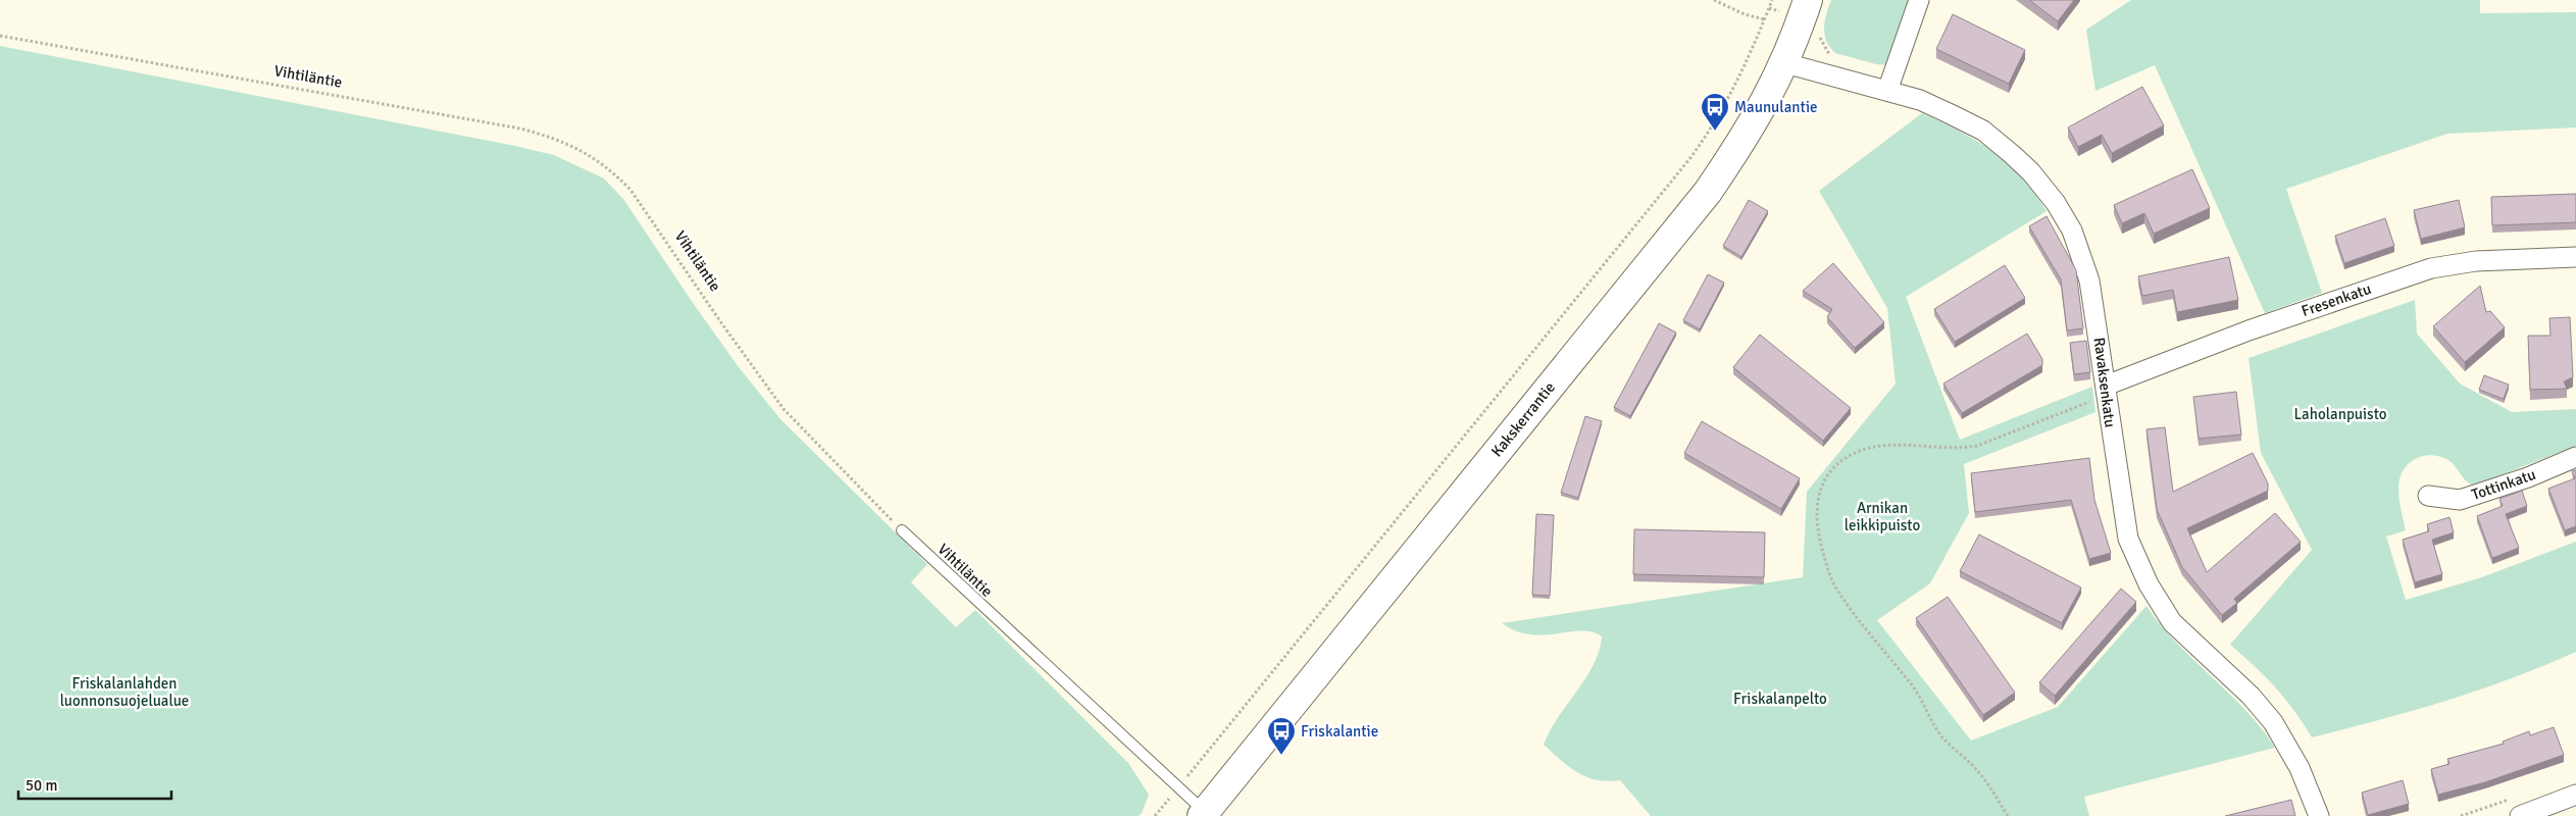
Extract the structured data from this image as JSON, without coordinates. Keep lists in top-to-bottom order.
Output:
{
  "streets": {
    "main road": ["Kakskerrantie"],
    "street": ["Fresenkatu", "Ravaksenkatu", "Tottinkatu"],
    "lane": ["Vihtiläntie"]
  },
  "crossings": [
    ["Vihtiläntie", "Kakskerrantie"],
    ["Fresenkatu", "Ravaksenkatu"],
    ["Ravaksenkatu", "Kakskerrantie"]
  ],
  "parks": [
    "Laholanpuisto",
    "Arnikan leikkipuisto",
    "Friskalanlahden luonnonsuojelualue",
    "Friskalanpelto"
  ],
  "places": {
    "bus stop": ["Maunulantie", "Friskalantie"]
  },
  "scale_bar": "50 m"
}
